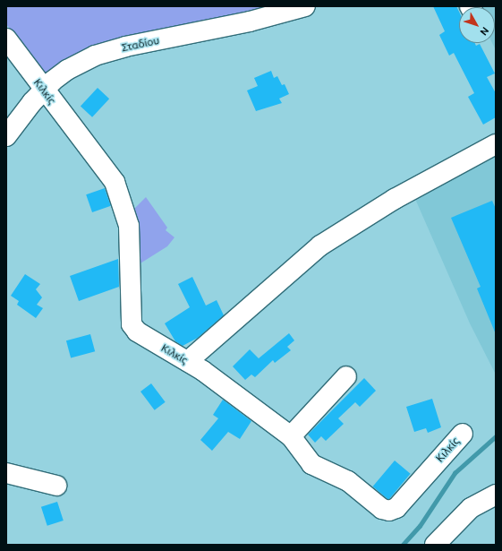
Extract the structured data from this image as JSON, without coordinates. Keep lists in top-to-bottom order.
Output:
{
  "streets": {
    "street": ["Σταδίου", "Κιλκίς"]
  },
  "crossings": [
    ["Σταδίου", "Κιλκίς"]
  ],
  "north": "bottom right"
}
